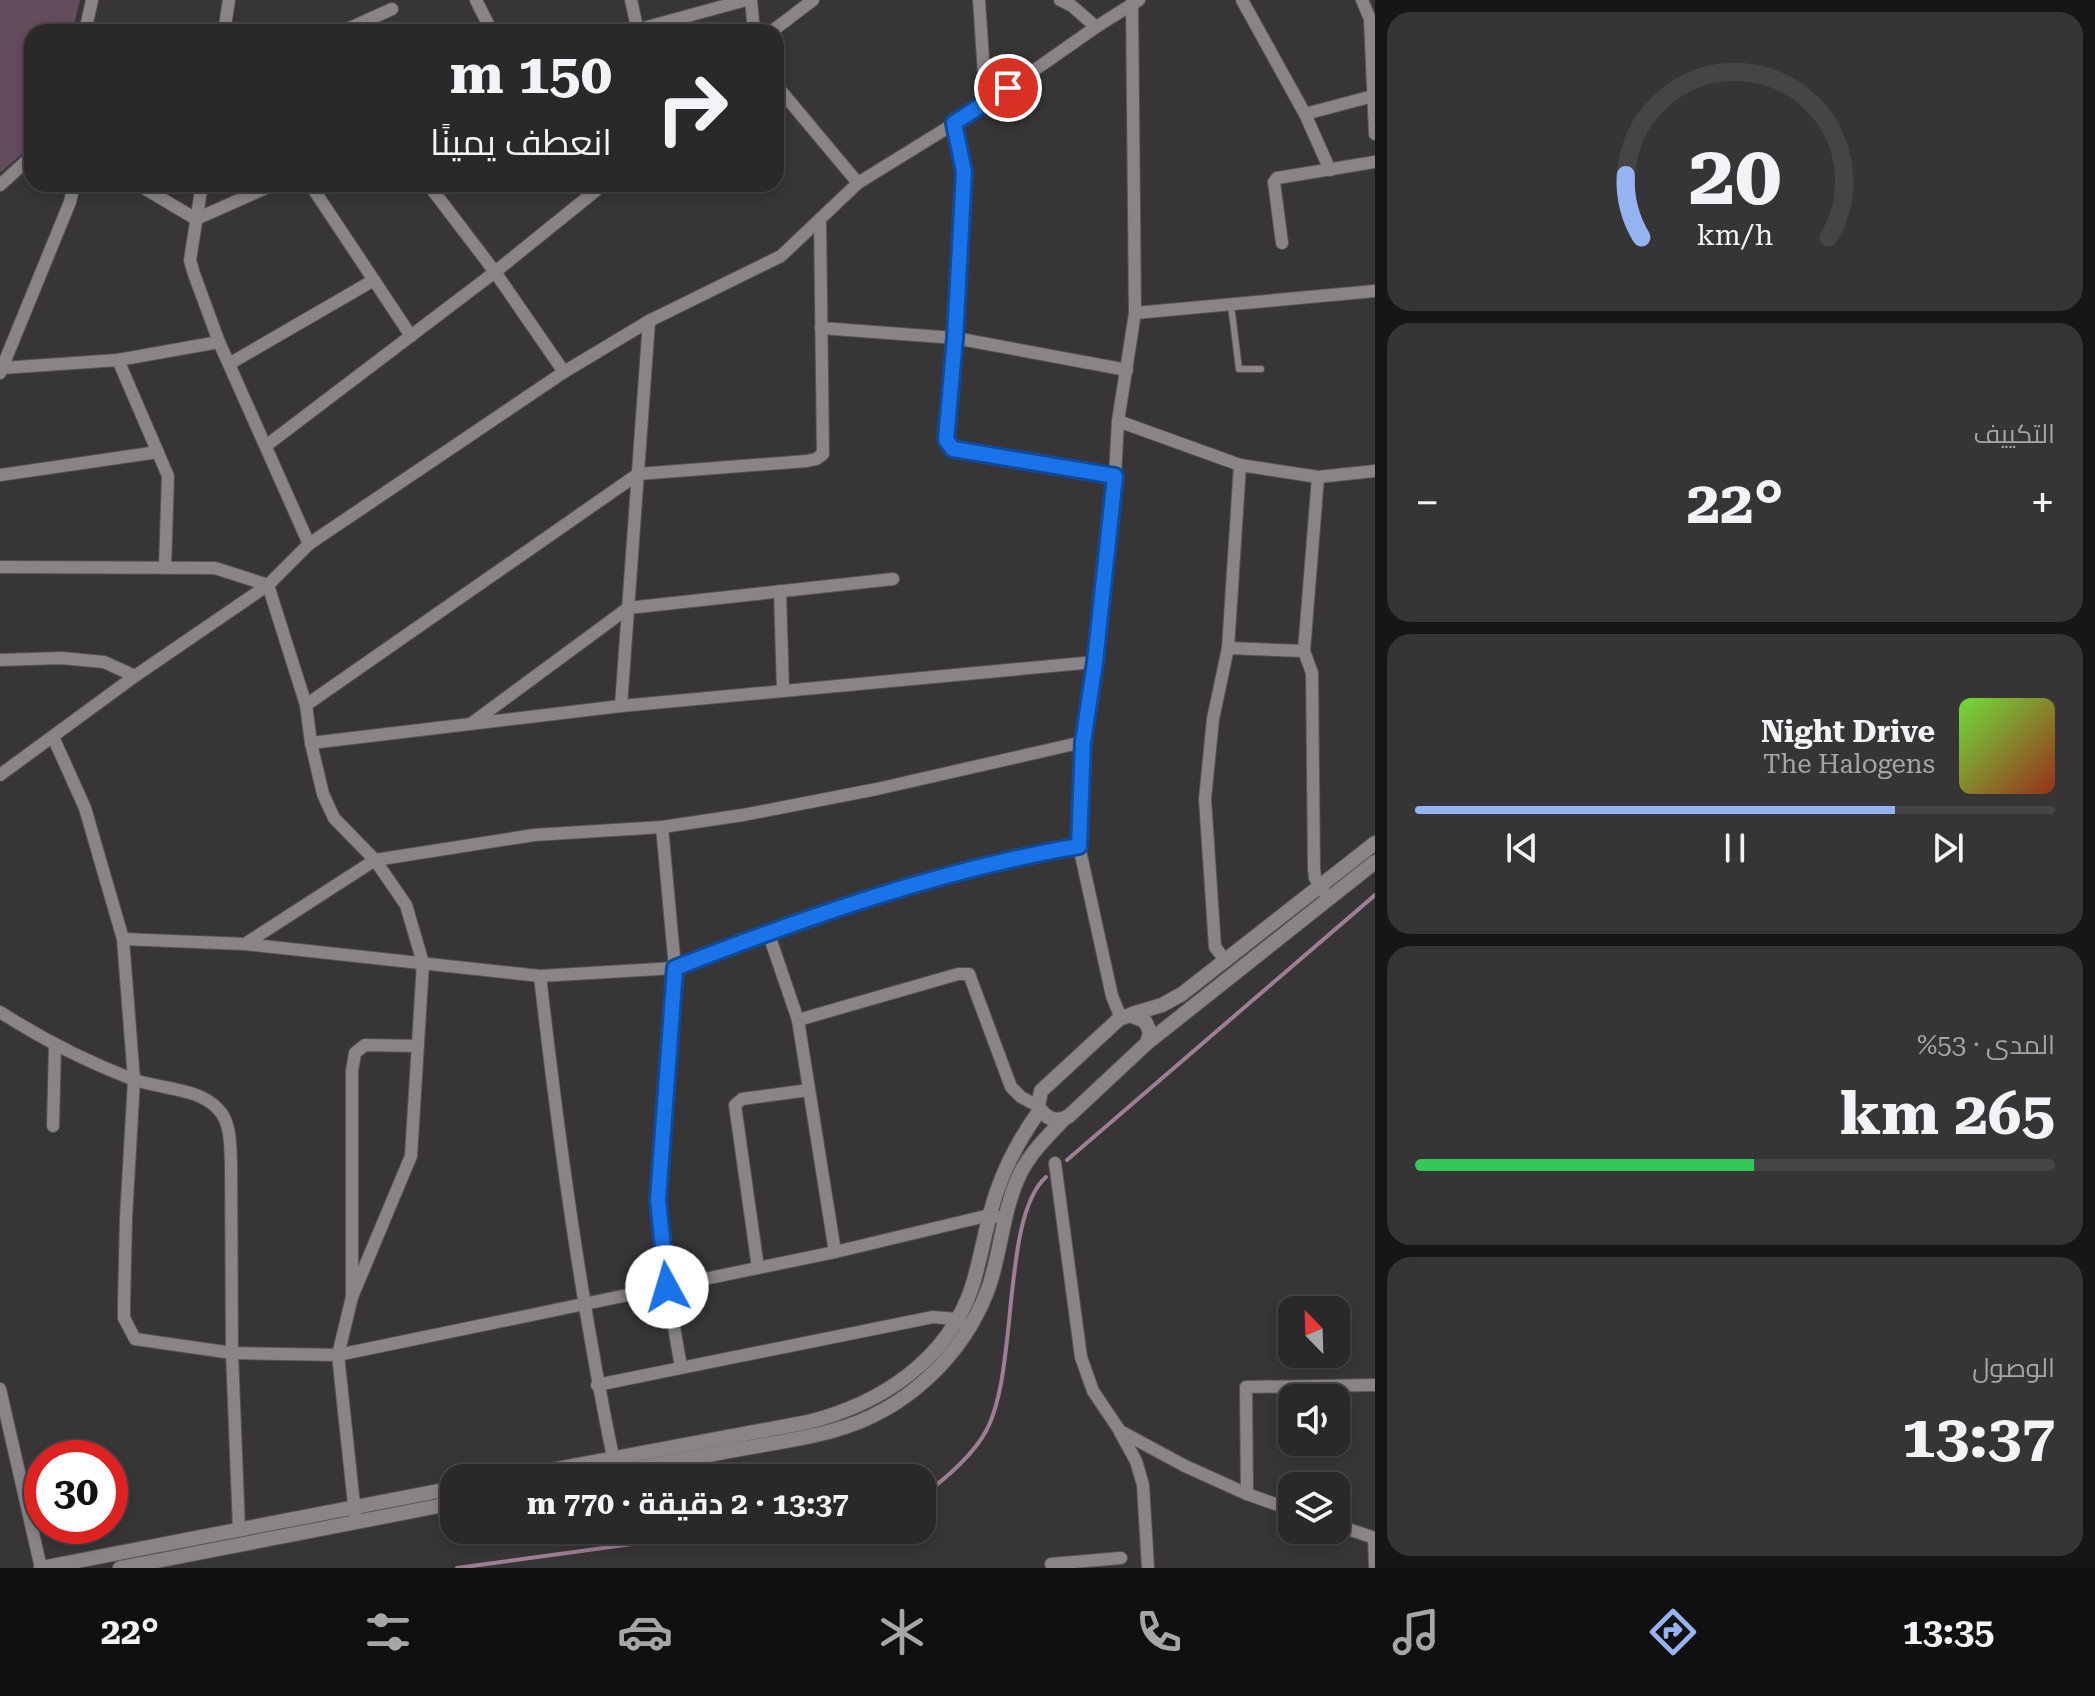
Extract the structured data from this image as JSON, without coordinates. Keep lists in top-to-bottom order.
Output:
{
  "north": "top left",
  "page": {
    "turn": ["150 m", "انعطف يمينًا"],
    "tile": [
      "التكييف",
      ["المدى · 53%", "265 km"],
      ["الوصول", "13:37"]
    ],
    "heat": ["−", "22°", "+"],
    "song": ["Night Drive", "The Halogens"],
    "limit": "30",
    "trip": "13:37 · 2 دقيقة · 770 m",
    "tabs": ["13:35", "22°"],
    "gauge": ["20", "km/h"]
  }
}
